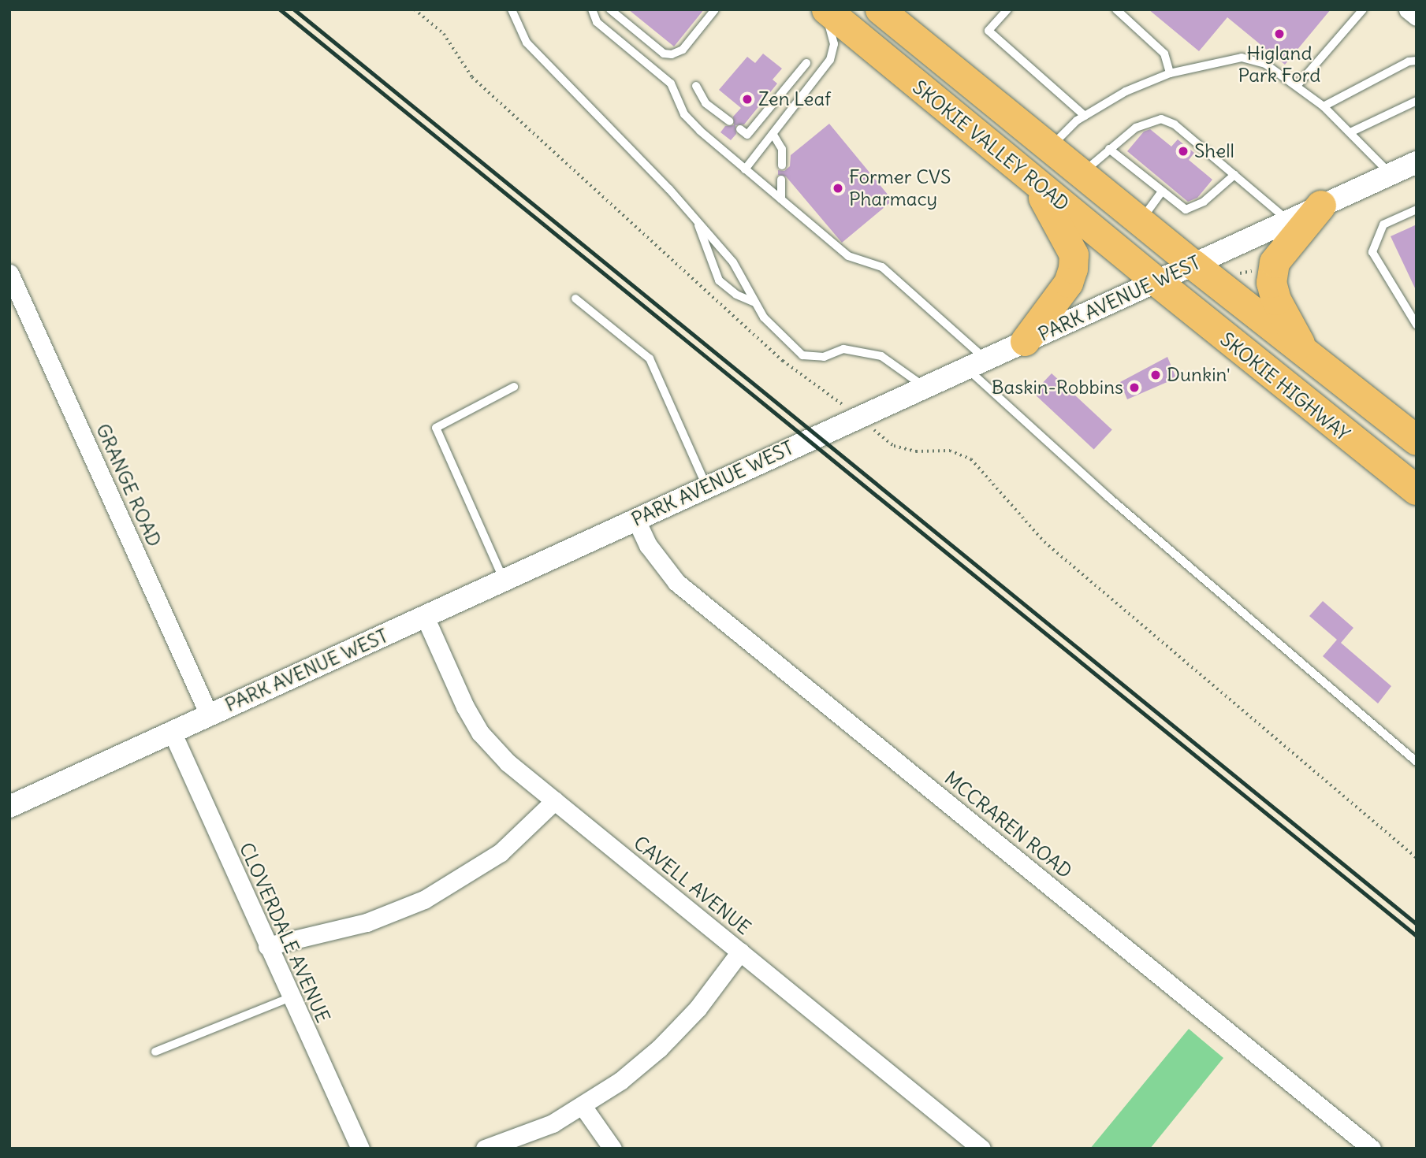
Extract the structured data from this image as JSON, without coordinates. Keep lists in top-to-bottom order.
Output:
{
  "streets": {
    "highway": ["SKOKIE VALLEY ROAD", "SKOKIE HIGHWAY"],
    "street": [
      "PARK AVENUE WEST",
      "GRANGE ROAD",
      "MCCRAREN ROAD",
      "CAVELL AVENUE",
      "CLOVERDALE AVENUE"
    ]
  },
  "crossings": [
    ["SKOKIE VALLEY ROAD", "PARK AVENUE WEST"],
    ["SKOKIE VALLEY ROAD", "SKOKIE HIGHWAY"],
    ["PARK AVENUE WEST", "SKOKIE HIGHWAY"],
    ["PARK AVENUE WEST", "GRANGE ROAD"],
    ["PARK AVENUE WEST", "MCCRAREN ROAD"],
    ["PARK AVENUE WEST", "CAVELL AVENUE"],
    ["PARK AVENUE WEST", "CLOVERDALE AVENUE"]
  ],
  "places": [
    "Higland Park Ford",
    "Zen Leaf",
    "Shell",
    "Former CVS Pharmacy",
    "Dunkin'",
    "Baskin-Robbins"
  ]
}
